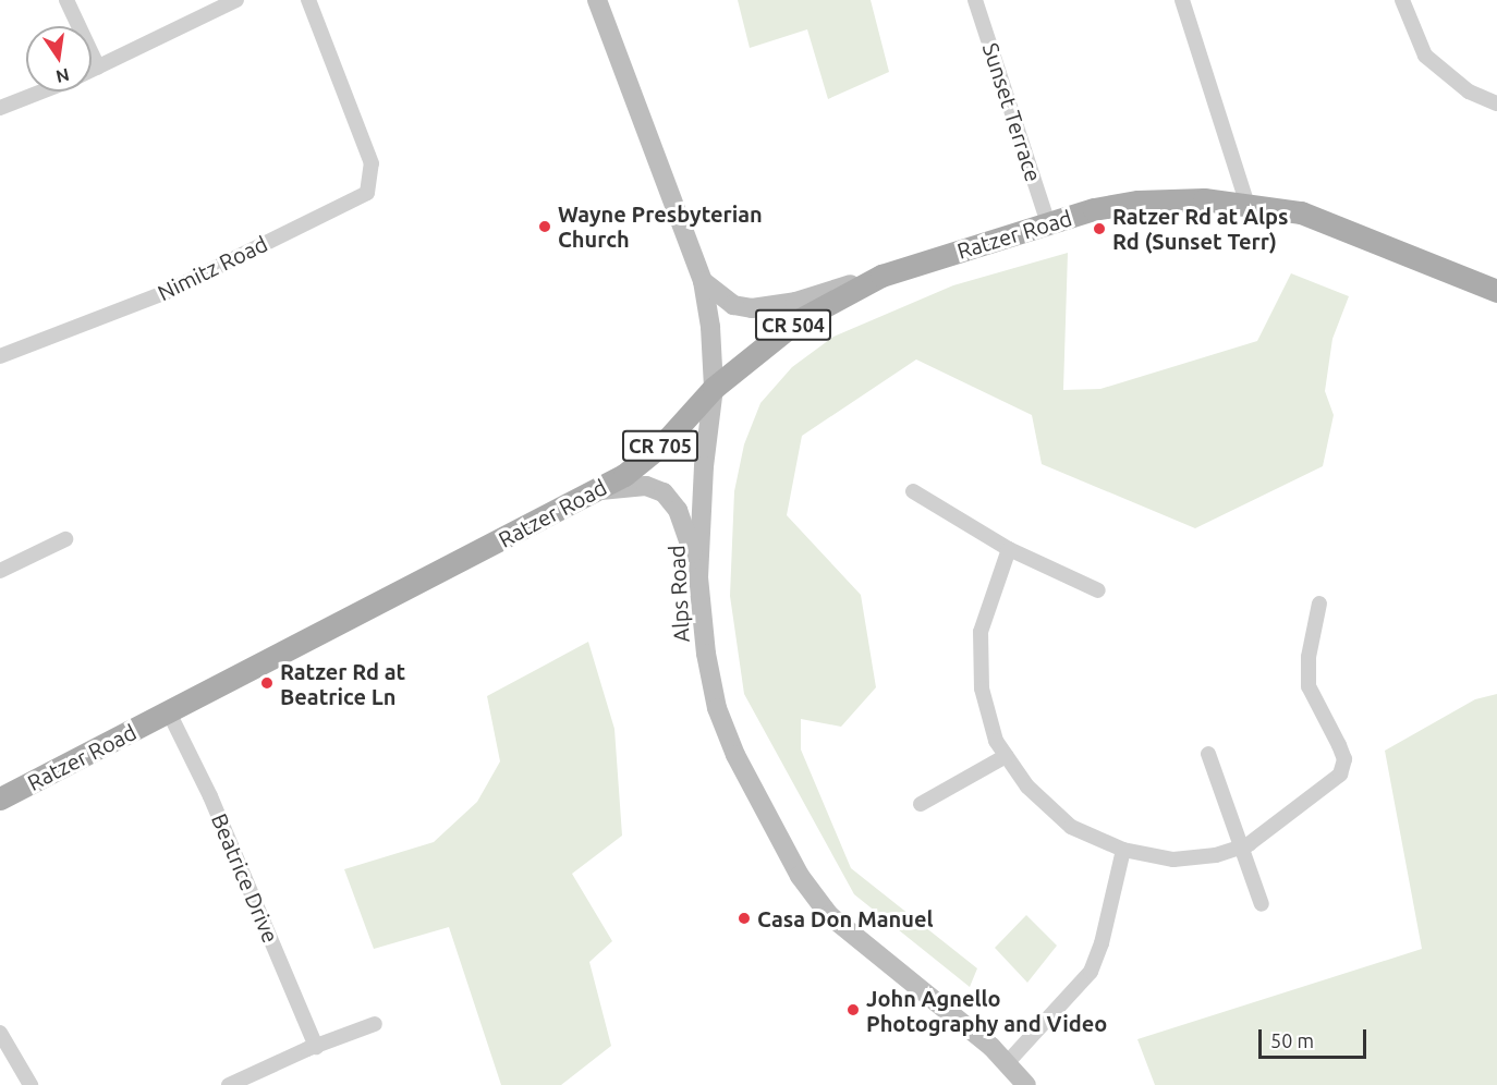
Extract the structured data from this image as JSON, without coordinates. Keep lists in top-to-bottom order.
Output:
{
  "streets": {
    "main road": [
      "Ratzer Road",
      "CR 504",
      "CR 705",
      "Alps Road"
    ],
    "street": ["Sunset Terrace", "Nimitz Road", "Beatrice Drive"]
  },
  "crossings": [
    ["Sunset Terrace", "Ratzer Road"],
    ["Ratzer Road", "Alps Road"],
    ["Ratzer Road", "Beatrice Drive"]
  ],
  "places": [
    "Wayne Presbyterian Church",
    "Ratzer Rd at Alps Rd (Sunset Terr)",
    "Ratzer Rd at Beatrice Ln",
    "Casa Don Manuel",
    "John Agnello Photography and Video"
  ],
  "scale_bar": "50 m",
  "north": "bottom"
}
